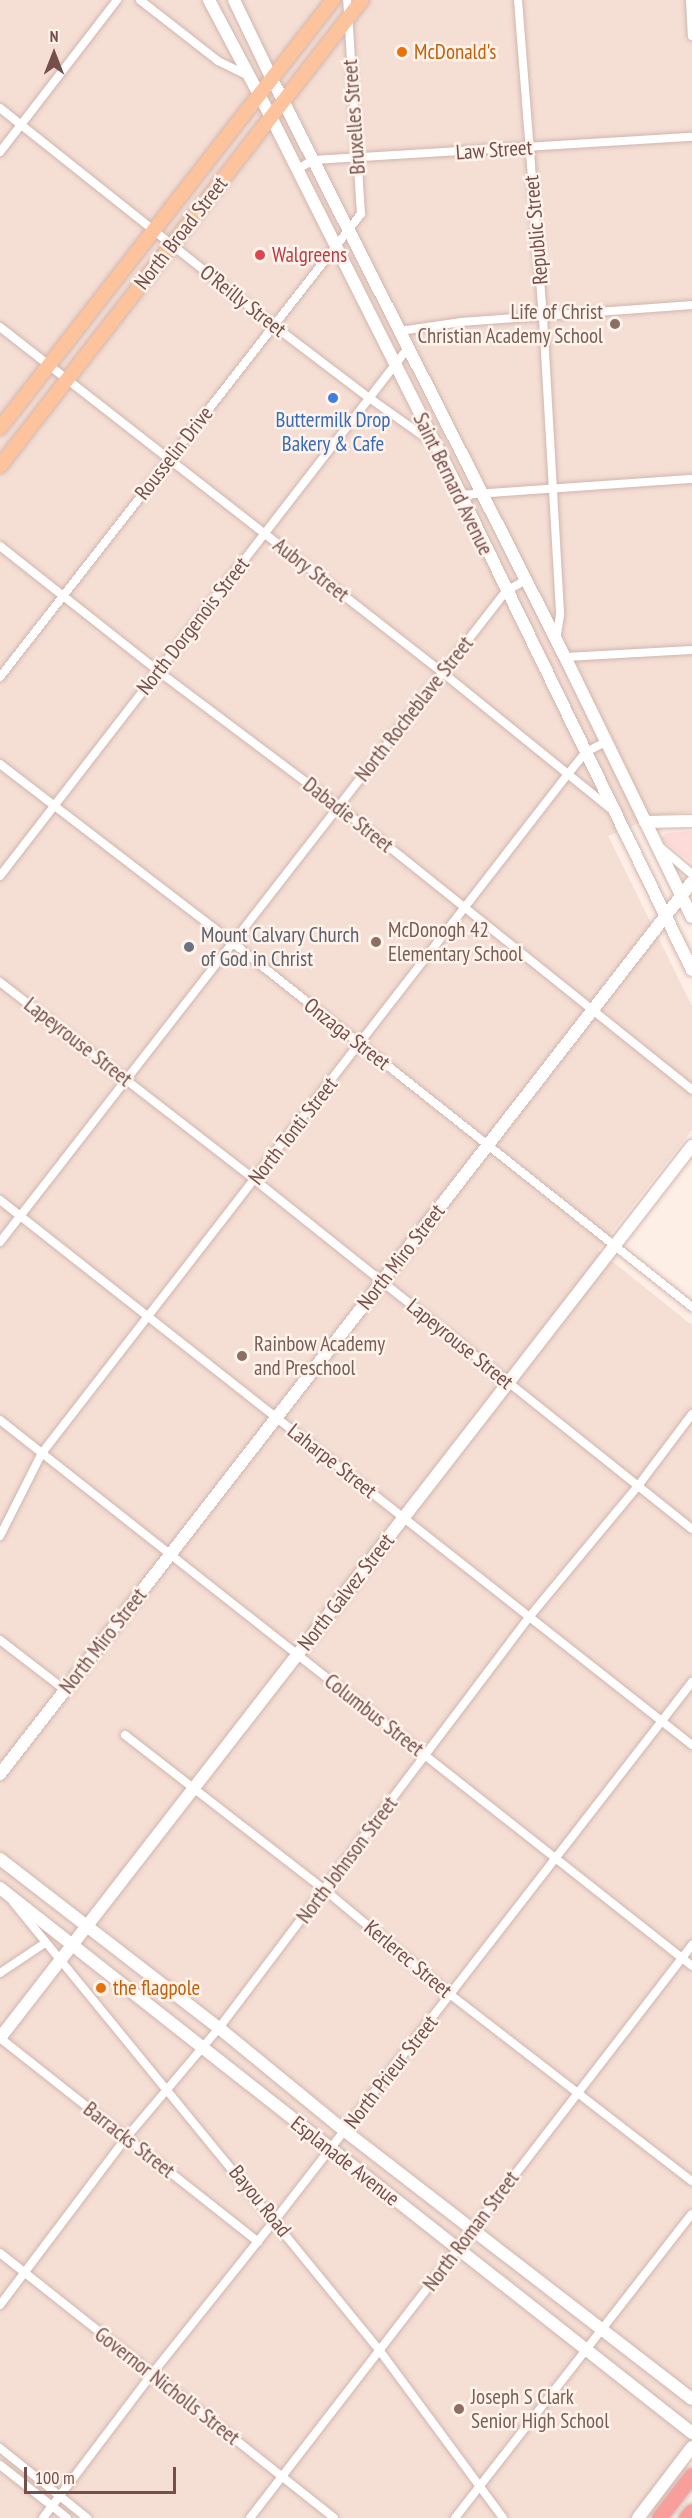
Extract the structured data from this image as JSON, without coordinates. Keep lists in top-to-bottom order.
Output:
{
  "streets": {
    "main road": ["North Broad Street"],
    "street": [
      "Bruxelles Street",
      "Law Street",
      "Republic Street",
      "O'Reilly Street",
      "Rousselin Drive",
      "Saint Bernard Avenue",
      "Aubry Street",
      "North Dorgenois Street",
      "North Rocheblave Street",
      "Dabadie Street",
      "Onzaga Street",
      "Lapeyrouse Street",
      "North Tonti Street",
      "North Miro Street",
      "Laharpe Street",
      "North Galvez Street",
      "Columbus Street",
      "North Johnson Street",
      "Kerlerec Street",
      "North Prieur Street",
      "Barracks Street",
      "Esplanade Avenue",
      "Bayou Road",
      "North Roman Street",
      "Governor Nicholls Street"
    ]
  },
  "crossings": [
    ["Bruxelles Street", "Law Street"],
    ["Bruxelles Street", "North Broad Street"],
    ["Bruxelles Street", "Rousselin Drive"],
    ["Bruxelles Street", "Saint Bernard Avenue"],
    ["Law Street", "Republic Street"],
    ["Law Street", "Saint Bernard Avenue"],
    ["Republic Street", "Saint Bernard Avenue"],
    ["North Broad Street", "O'Reilly Street"],
    ["North Broad Street", "Saint Bernard Avenue"],
    ["North Broad Street", "Aubry Street"],
    ["O'Reilly Street", "Rousselin Drive"],
    ["O'Reilly Street", "Saint Bernard Avenue"],
    ["O'Reilly Street", "North Dorgenois Street"],
    ["Rousselin Drive", "Saint Bernard Avenue"],
    ["Rousselin Drive", "Aubry Street"],
    ["Rousselin Drive", "Dabadie Street"],
    ["Saint Bernard Avenue", "Aubry Street"],
    ["Saint Bernard Avenue", "North Dorgenois Street"],
    ["Saint Bernard Avenue", "North Rocheblave Street"],
    ["Saint Bernard Avenue", "North Tonti Street"],
    ["Saint Bernard Avenue", "North Miro Street"],
    ["Aubry Street", "North Dorgenois Street"],
    ["Aubry Street", "North Rocheblave Street"],
    ["Aubry Street", "North Tonti Street"],
    ["North Dorgenois Street", "Dabadie Street"],
    ["North Dorgenois Street", "Onzaga Street"],
    ["North Rocheblave Street", "Dabadie Street"],
    ["North Rocheblave Street", "Onzaga Street"],
    ["North Rocheblave Street", "Lapeyrouse Street"],
    ["North Rocheblave Street", "Laharpe Street"],
    ["Dabadie Street", "North Tonti Street"],
    ["Dabadie Street", "North Miro Street"],
    ["Onzaga Street", "North Tonti Street"],
    ["Onzaga Street", "North Miro Street"],
    ["Onzaga Street", "North Galvez Street"],
    ["Lapeyrouse Street", "North Tonti Street"],
    ["Lapeyrouse Street", "North Miro Street"],
    ["Lapeyrouse Street", "North Galvez Street"],
    ["Lapeyrouse Street", "North Johnson Street"],
    ["North Tonti Street", "Laharpe Street"],
    ["North Tonti Street", "Columbus Street"],
    ["North Miro Street", "Laharpe Street"],
    ["North Miro Street", "Columbus Street"],
    ["Laharpe Street", "North Galvez Street"],
    ["Laharpe Street", "North Johnson Street"],
    ["Laharpe Street", "North Prieur Street"],
    ["North Galvez Street", "Columbus Street"],
    ["North Galvez Street", "Kerlerec Street"],
    ["North Galvez Street", "Barracks Street"],
    ["North Galvez Street", "Esplanade Avenue"],
    ["North Galvez Street", "Bayou Road"],
    ["Columbus Street", "North Johnson Street"],
    ["Columbus Street", "North Prieur Street"],
    ["Columbus Street", "North Roman Street"],
    ["North Johnson Street", "Kerlerec Street"],
    ["North Johnson Street", "Barracks Street"],
    ["North Johnson Street", "Esplanade Avenue"],
    ["North Johnson Street", "Bayou Road"],
    ["North Johnson Street", "Governor Nicholls Street"],
    ["Kerlerec Street", "North Prieur Street"],
    ["Kerlerec Street", "North Roman Street"],
    ["North Prieur Street", "Barracks Street"],
    ["North Prieur Street", "Esplanade Avenue"],
    ["North Prieur Street", "Bayou Road"],
    ["North Prieur Street", "Governor Nicholls Street"],
    ["Esplanade Avenue", "Bayou Road"],
    ["Esplanade Avenue", "North Roman Street"],
    ["Bayou Road", "North Roman Street"],
    ["North Roman Street", "Governor Nicholls Street"]
  ],
  "places": [
    "McDonald's",
    "Walgreens",
    "Life of Christ Christian Academy School",
    "Buttermilk Drop Bakery & Cafe",
    "McDonogh 42 Elementary School",
    "Mount Calvary Church of God in Christ",
    "Rainbow Academy and Preschool",
    "the flagpole",
    "Joseph S Clark Senior High School"
  ],
  "scale_bar": "100 m",
  "north": "top"
}
